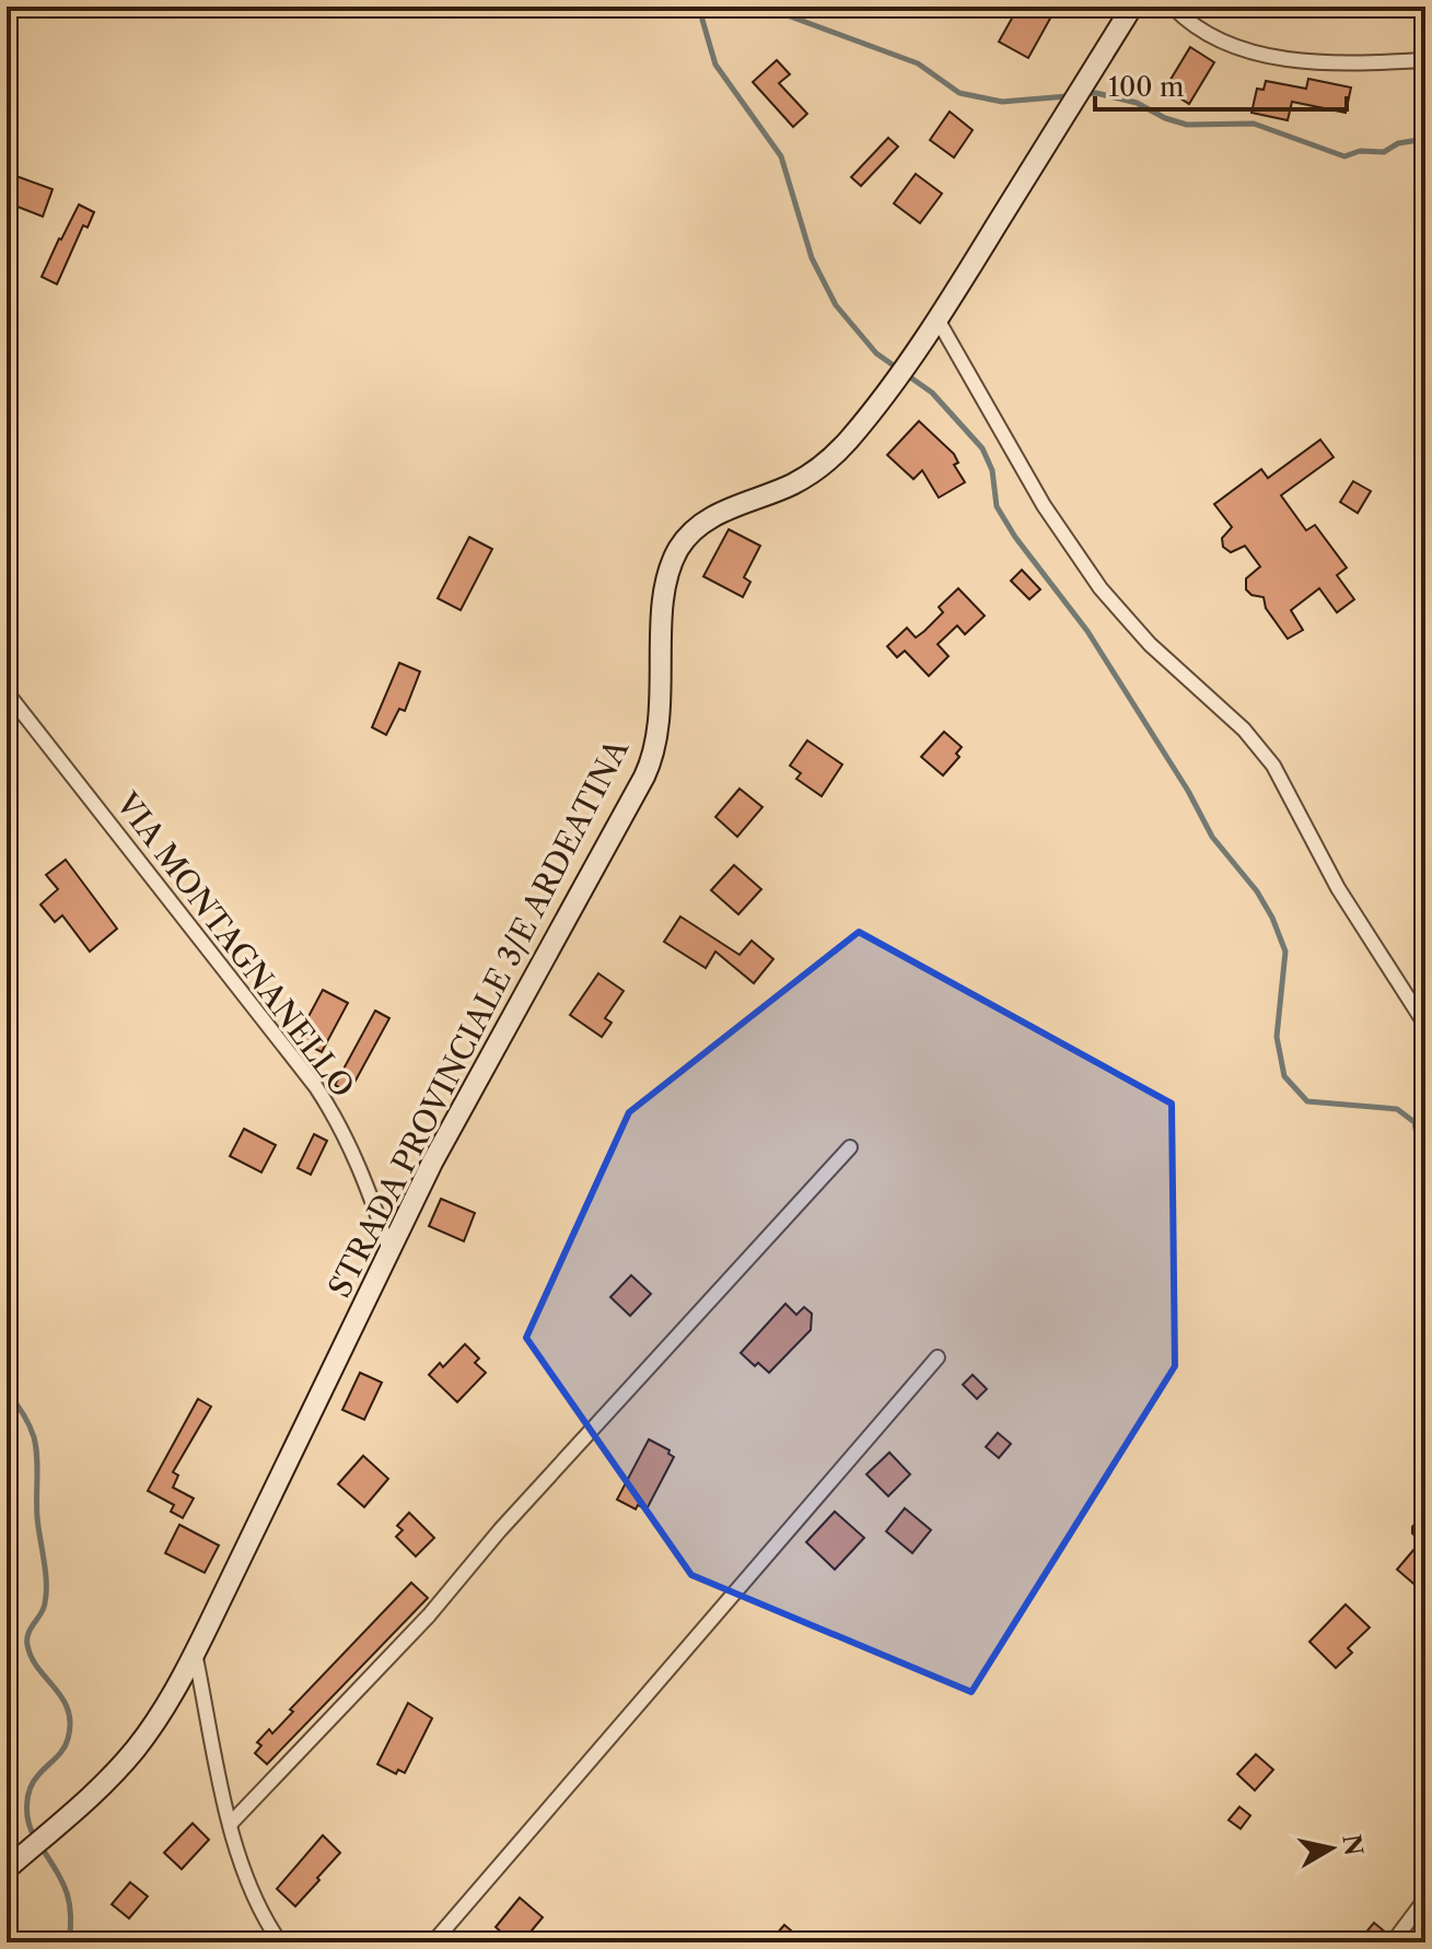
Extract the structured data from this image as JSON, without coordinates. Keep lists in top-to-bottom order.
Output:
{
  "streets": {
    "main road": ["STRADA PROVINCIALE 3/E ARDEATINA"],
    "street": ["VIA MONTAGNANELLO"]
  },
  "crossings": [
    ["VIA MONTAGNANELLO", "STRADA PROVINCIALE 3/E ARDEATINA"]
  ],
  "scale_bar": "100 m",
  "north": "right"
}
